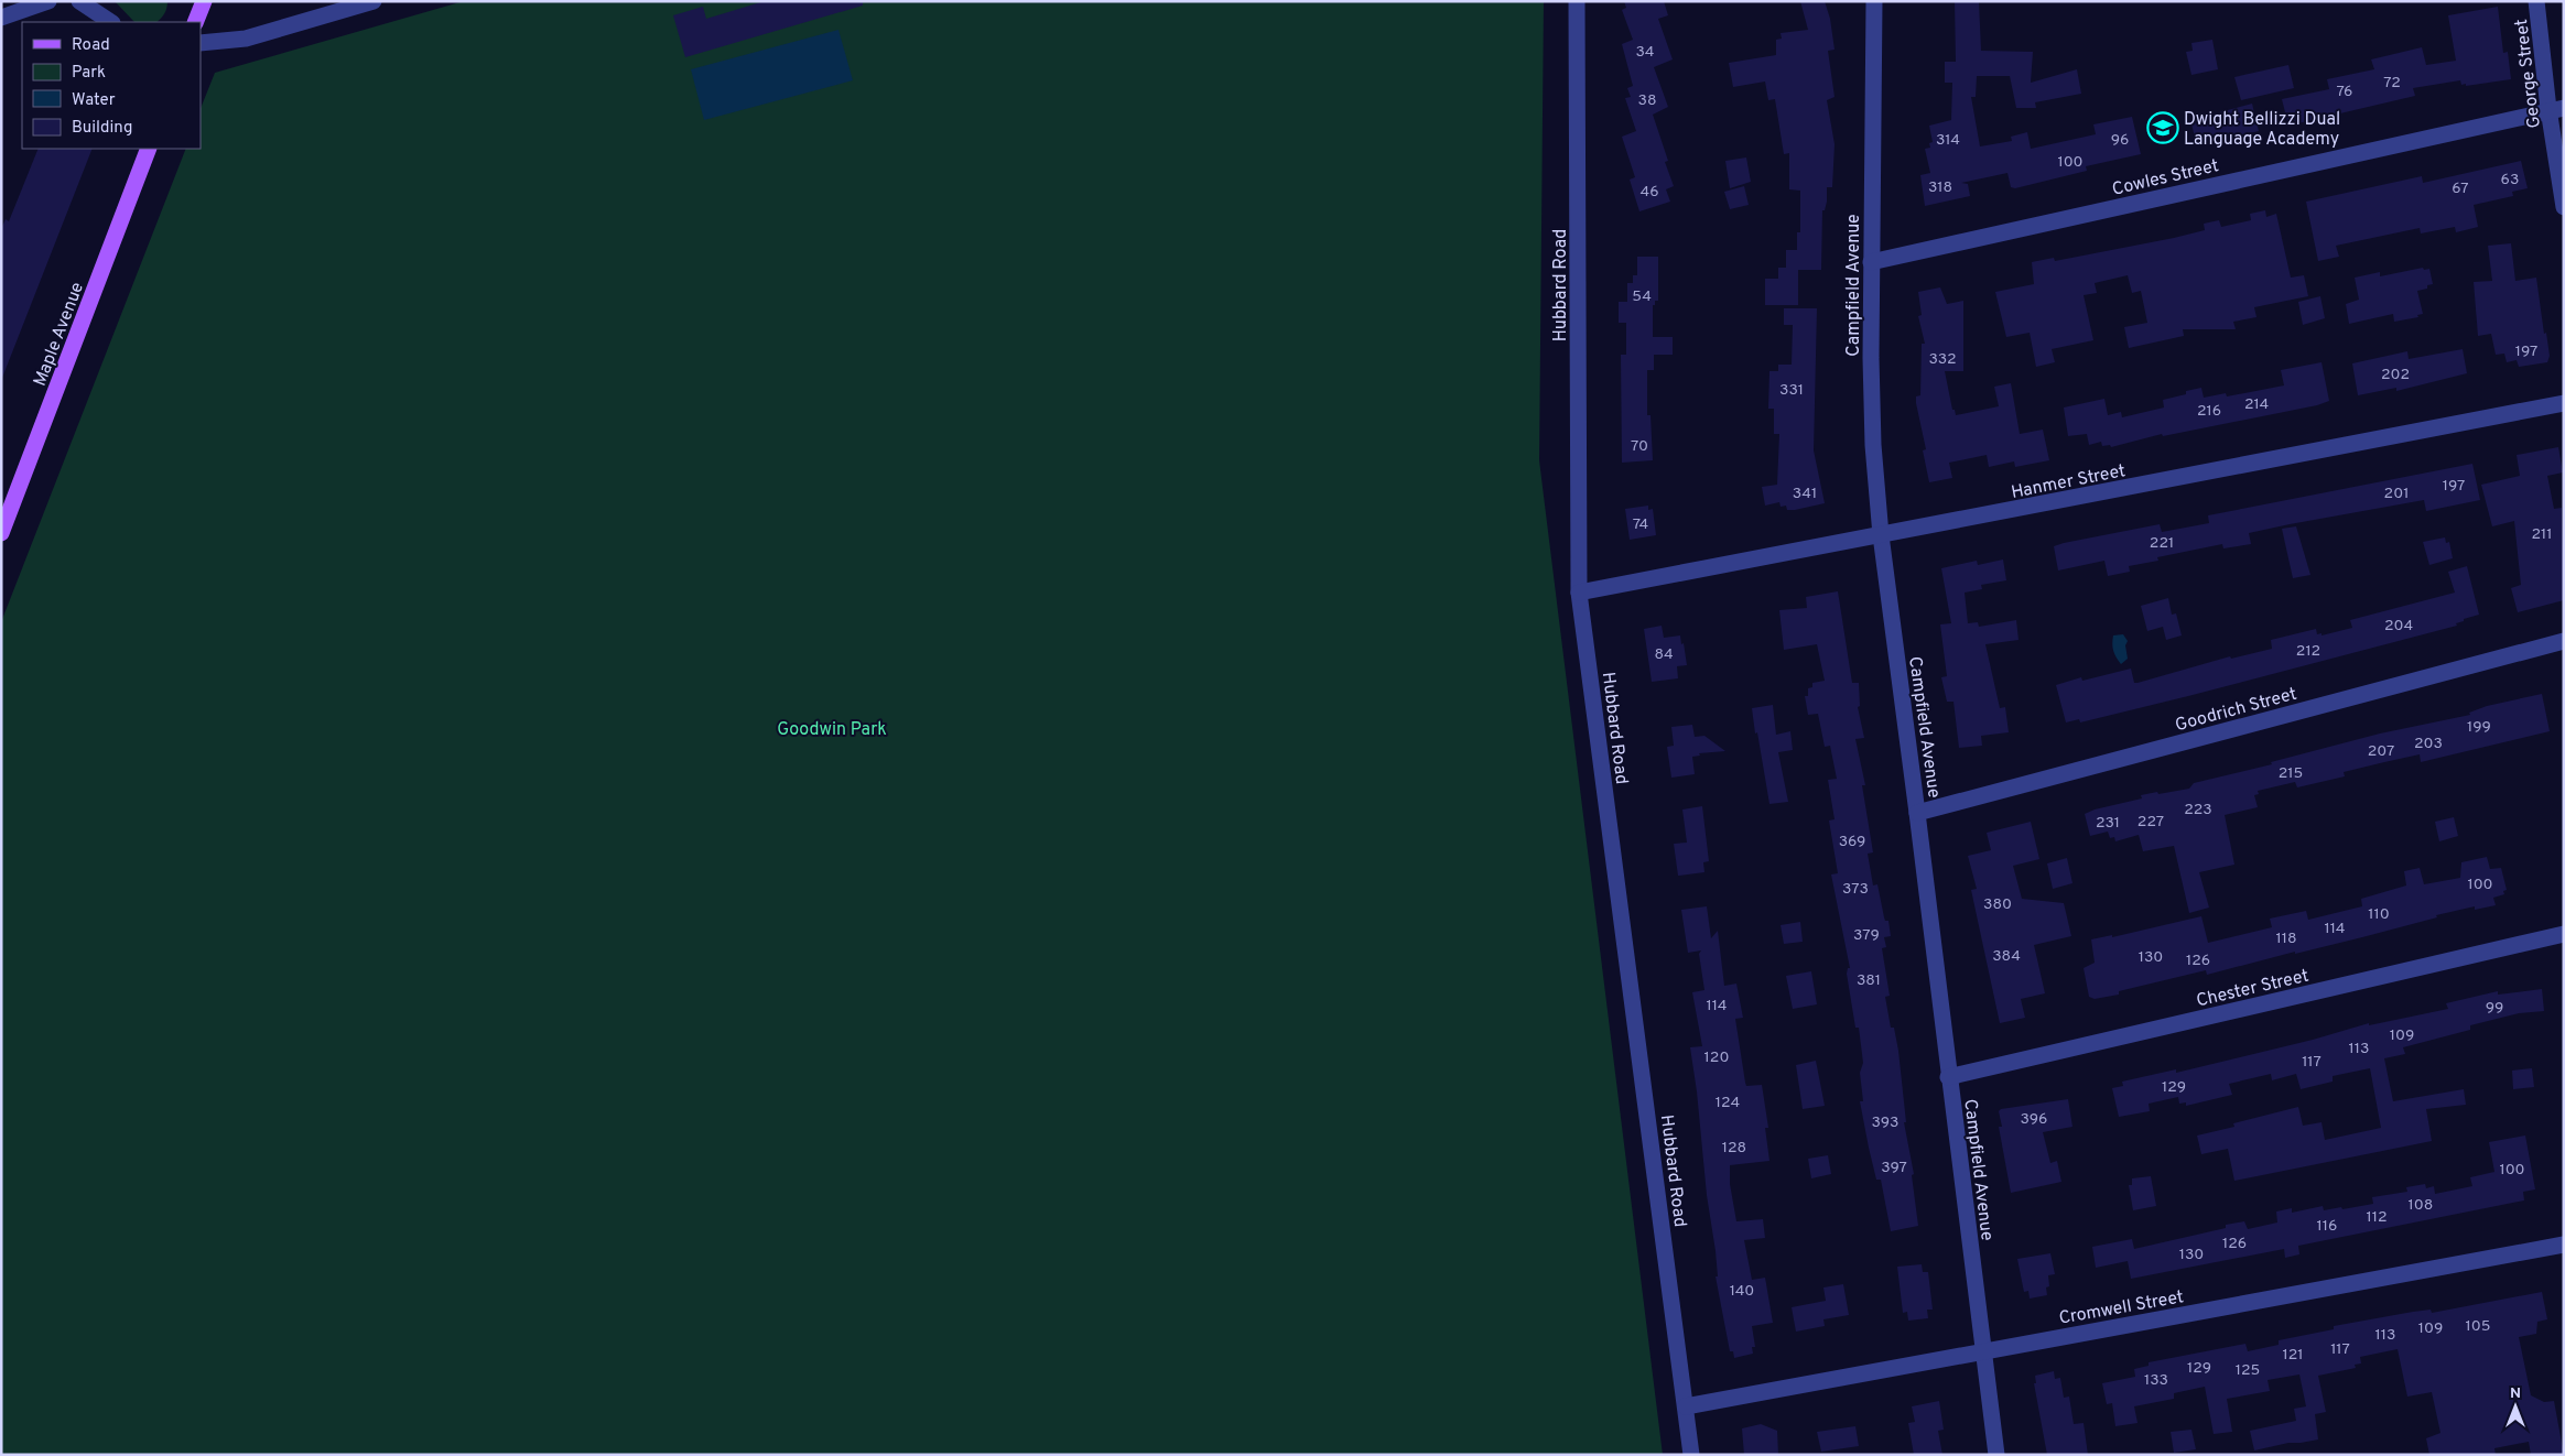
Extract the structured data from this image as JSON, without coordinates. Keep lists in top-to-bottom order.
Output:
{
  "streets": {
    "main road": ["Maple Avenue"],
    "street": [
      "George Street",
      "Cowles Street",
      "Hubbard Road",
      "Campfield Avenue",
      "Hanmer Street",
      "Goodrich Street",
      "Chester Street",
      "Cromwell Street"
    ]
  },
  "crossings": [
    ["George Street", "Cowles Street"],
    ["Cowles Street", "Campfield Avenue"],
    ["Hubbard Road", "Hanmer Street"],
    ["Hubbard Road", "Cromwell Street"],
    ["Campfield Avenue", "Hanmer Street"],
    ["Campfield Avenue", "Goodrich Street"],
    ["Campfield Avenue", "Chester Street"],
    ["Campfield Avenue", "Cromwell Street"]
  ],
  "parks": ["Goodwin Park"],
  "places": {
    "school or university": ["Dwight Bellizzi Dual Language Academy"]
  },
  "house_numbers": [
    "34",
    "72",
    "76",
    "38",
    "314",
    "96",
    "100",
    "63",
    "318",
    "67",
    "46",
    "54",
    "197",
    "332",
    "202",
    "331",
    "214",
    "216",
    "70",
    "197",
    "341",
    "201",
    "74",
    "211",
    "221",
    "204",
    "212",
    "84",
    "199",
    "203",
    "207",
    "215",
    "223",
    "227",
    "231",
    "369",
    "100",
    "373",
    "380",
    "110",
    "114",
    "379",
    "118",
    "384",
    "130",
    "126",
    "381",
    "114",
    "99",
    "109",
    "113",
    "120",
    "117",
    "129",
    "124",
    "396",
    "393",
    "128",
    "397",
    "100",
    "108",
    "112",
    "116",
    "126",
    "130",
    "140",
    "105",
    "109",
    "113",
    "117",
    "121",
    "129",
    "125",
    "133"
  ],
  "legend": [
    "Road",
    "Park",
    "Water",
    "Building"
  ],
  "north": "top"
}
